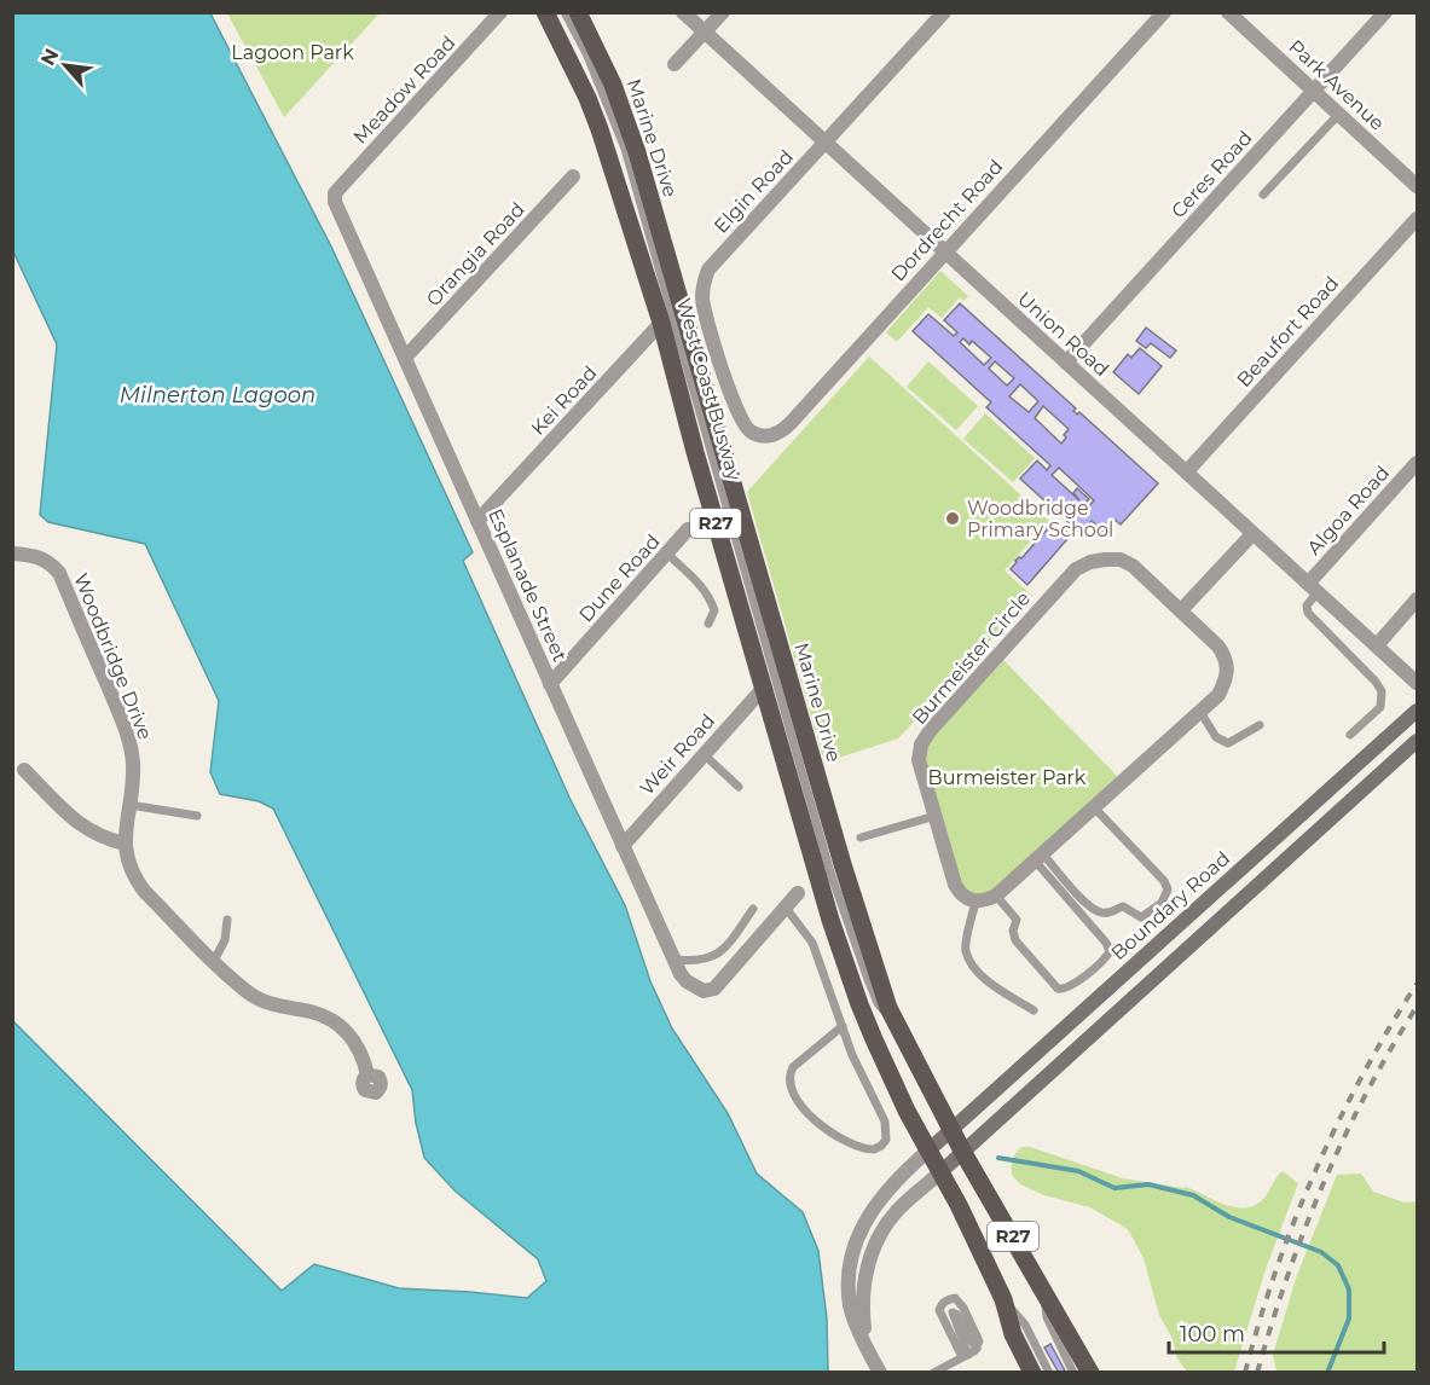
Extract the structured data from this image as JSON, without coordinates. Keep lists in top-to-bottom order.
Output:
{
  "streets": {
    "main road": ["Marine Drive", "R27", "Boundary Road"],
    "street": [
      "Park Avenue",
      "Meadow Road",
      "Ceres Road",
      "Elgin Road",
      "Dordrecht Road",
      "Orangia Road",
      "Beaufort Road",
      "Union Road",
      "Kei Road",
      "Algoa Road",
      "Dune Road",
      "Esplanade Street",
      "Woodbridge Drive",
      "Burmeister Circle",
      "Weir Road"
    ],
    "lane": ["West Coast Busway"]
  },
  "crossings": [
    ["Park Avenue", "Ceres Road"],
    ["Meadow Road", "Esplanade Street"],
    ["Marine Drive", "West Coast Busway"],
    ["Marine Drive", "Kei Road"],
    ["Marine Drive", "Weir Road"],
    ["Marine Drive", "Boundary Road"],
    ["Ceres Road", "Union Road"],
    ["Elgin Road", "Dordrecht Road"],
    ["Elgin Road", "Union Road"],
    ["Dordrecht Road", "Union Road"],
    ["Orangia Road", "Esplanade Street"],
    ["Beaufort Road", "Union Road"],
    ["Union Road", "Algoa Road"],
    ["West Coast Busway", "Kei Road"],
    ["Kei Road", "Esplanade Street"],
    ["Dune Road", "Esplanade Street"],
    ["Esplanade Street", "Weir Road"]
  ],
  "water": ["Milnerton Lagoon"],
  "parks": ["Lagoon Park", "Burmeister Park"],
  "places": ["Woodbridge Primary School"],
  "scale_bar": "100 m",
  "north": "top left"
}
